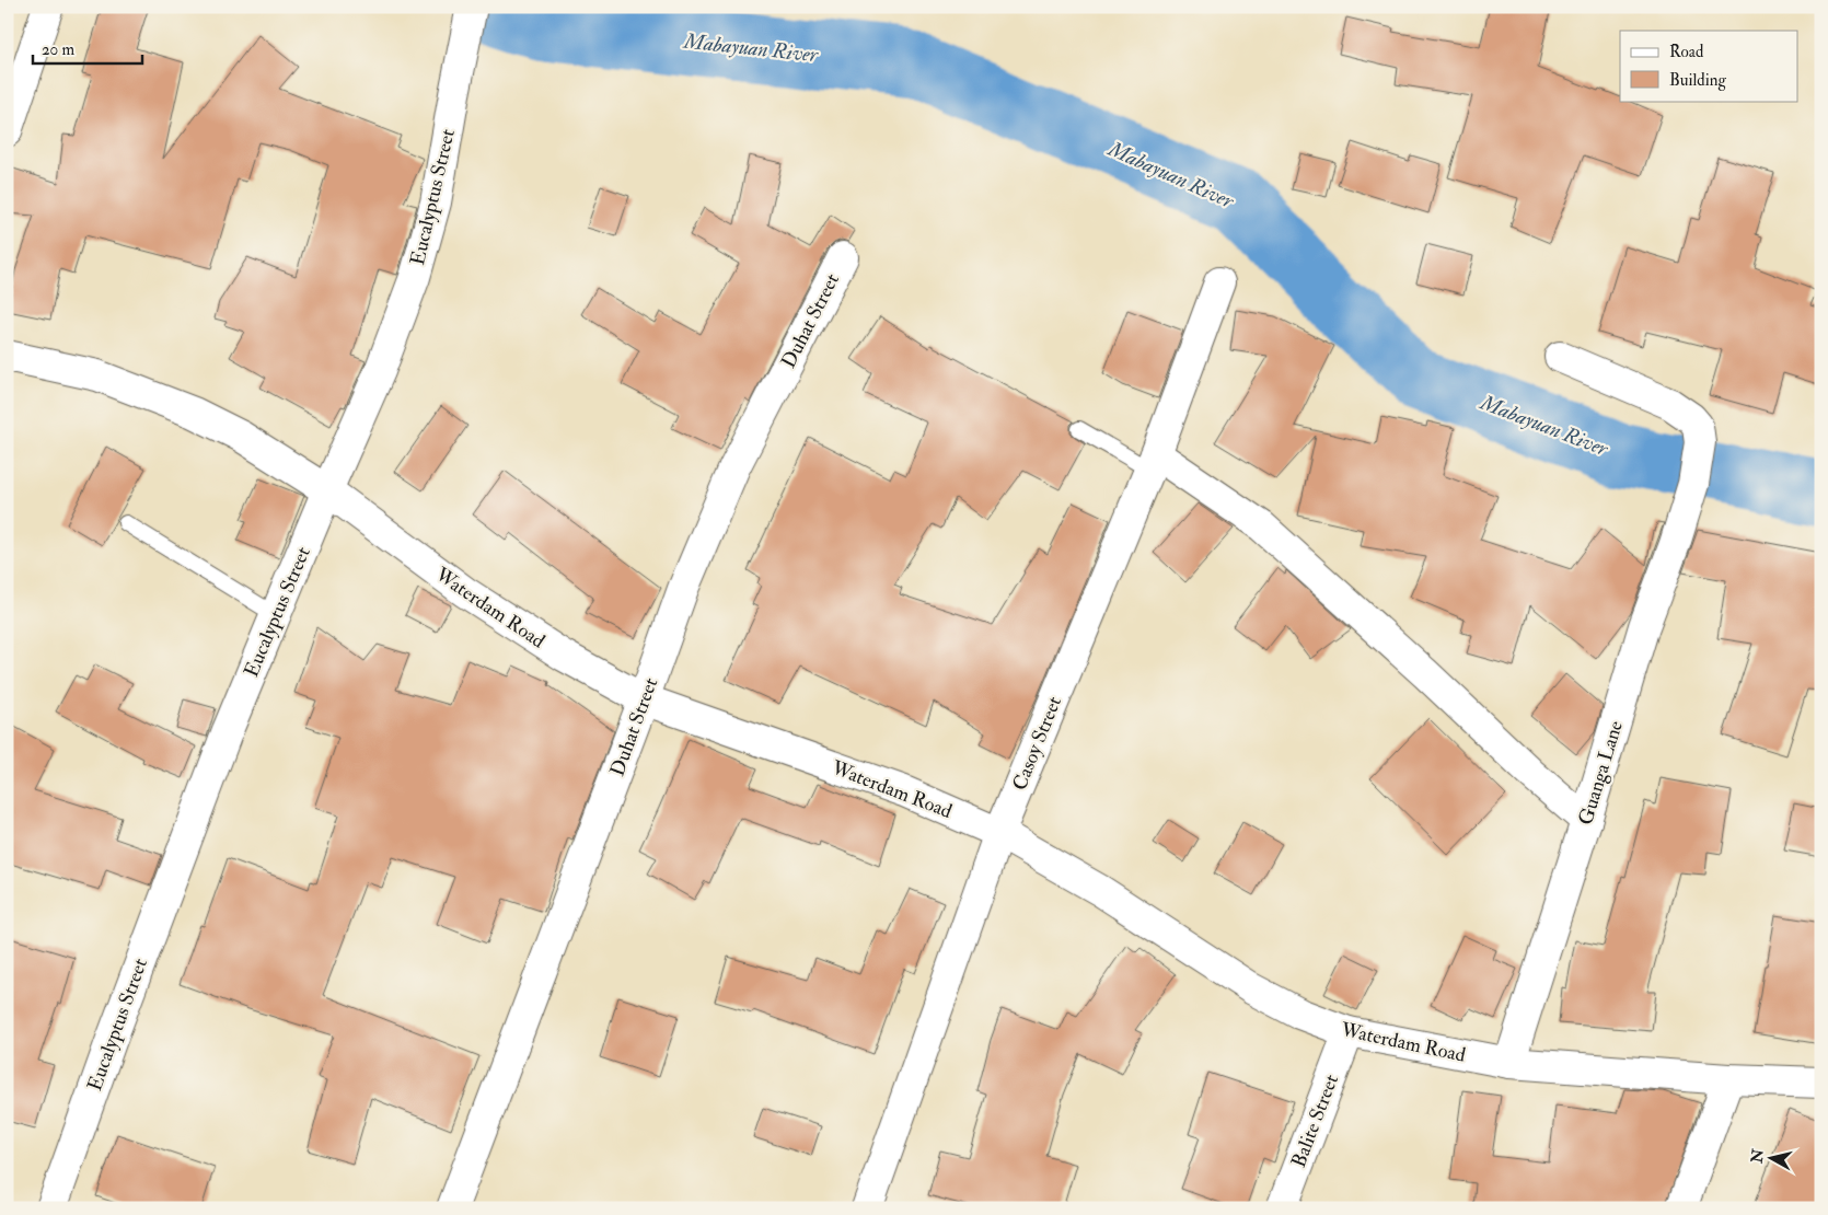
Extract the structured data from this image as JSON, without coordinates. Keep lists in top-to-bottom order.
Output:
{
  "streets": {
    "street": [
      "Eucalyptus Street",
      "Duhat Street",
      "Waterdam Road",
      "Casoy Street",
      "Guanga Lane",
      "Balite Street"
    ]
  },
  "crossings": [
    ["Eucalyptus Street", "Waterdam Road"],
    ["Duhat Street", "Waterdam Road"],
    ["Waterdam Road", "Casoy Street"],
    ["Waterdam Road", "Guanga Lane"],
    ["Waterdam Road", "Balite Street"]
  ],
  "water": ["Mabayuan River"],
  "legend": ["Road", "Building"],
  "scale_bar": "20 m",
  "north": "left"
}
